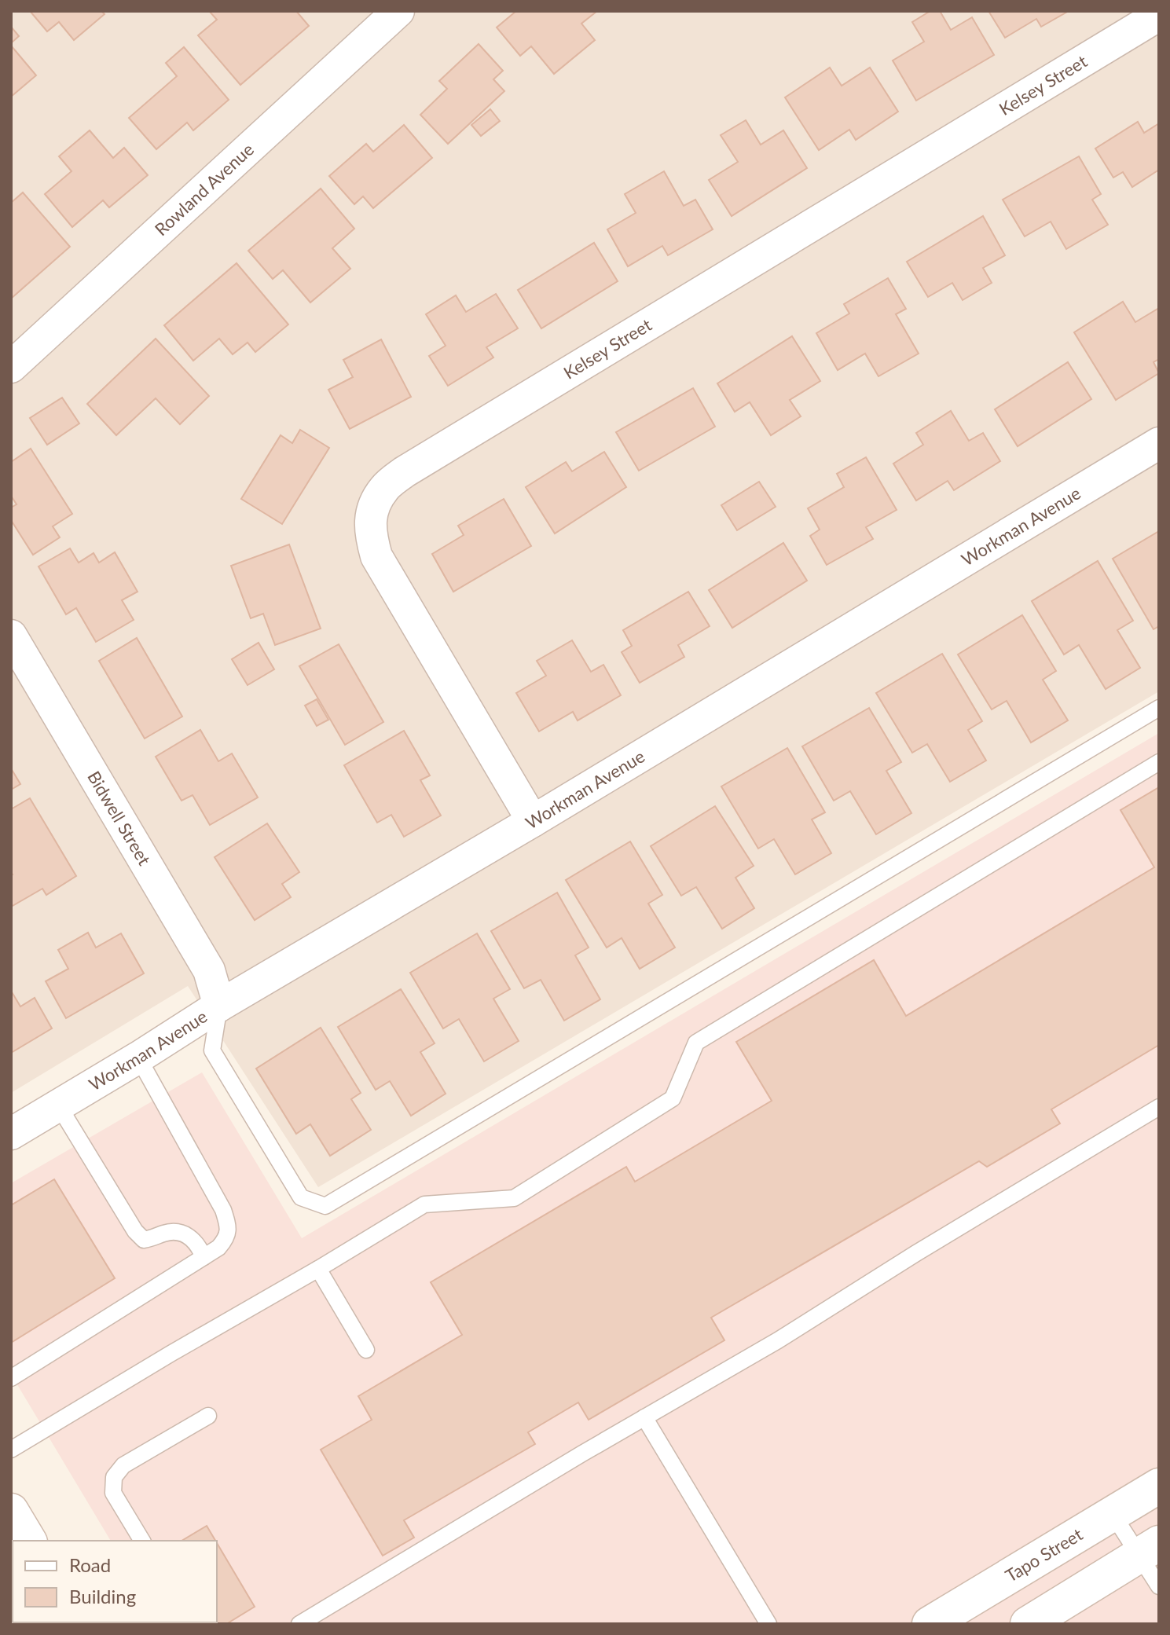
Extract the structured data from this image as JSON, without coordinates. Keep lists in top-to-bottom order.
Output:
{
  "streets": {
    "street": [
      "Kelsey Street",
      "Rowland Avenue",
      "Workman Avenue",
      "Bidwell Street",
      "Tapo Street"
    ]
  },
  "crossings": [
    ["Kelsey Street", "Workman Avenue"],
    ["Workman Avenue", "Bidwell Street"]
  ],
  "legend": ["Road", "Building"]
}
